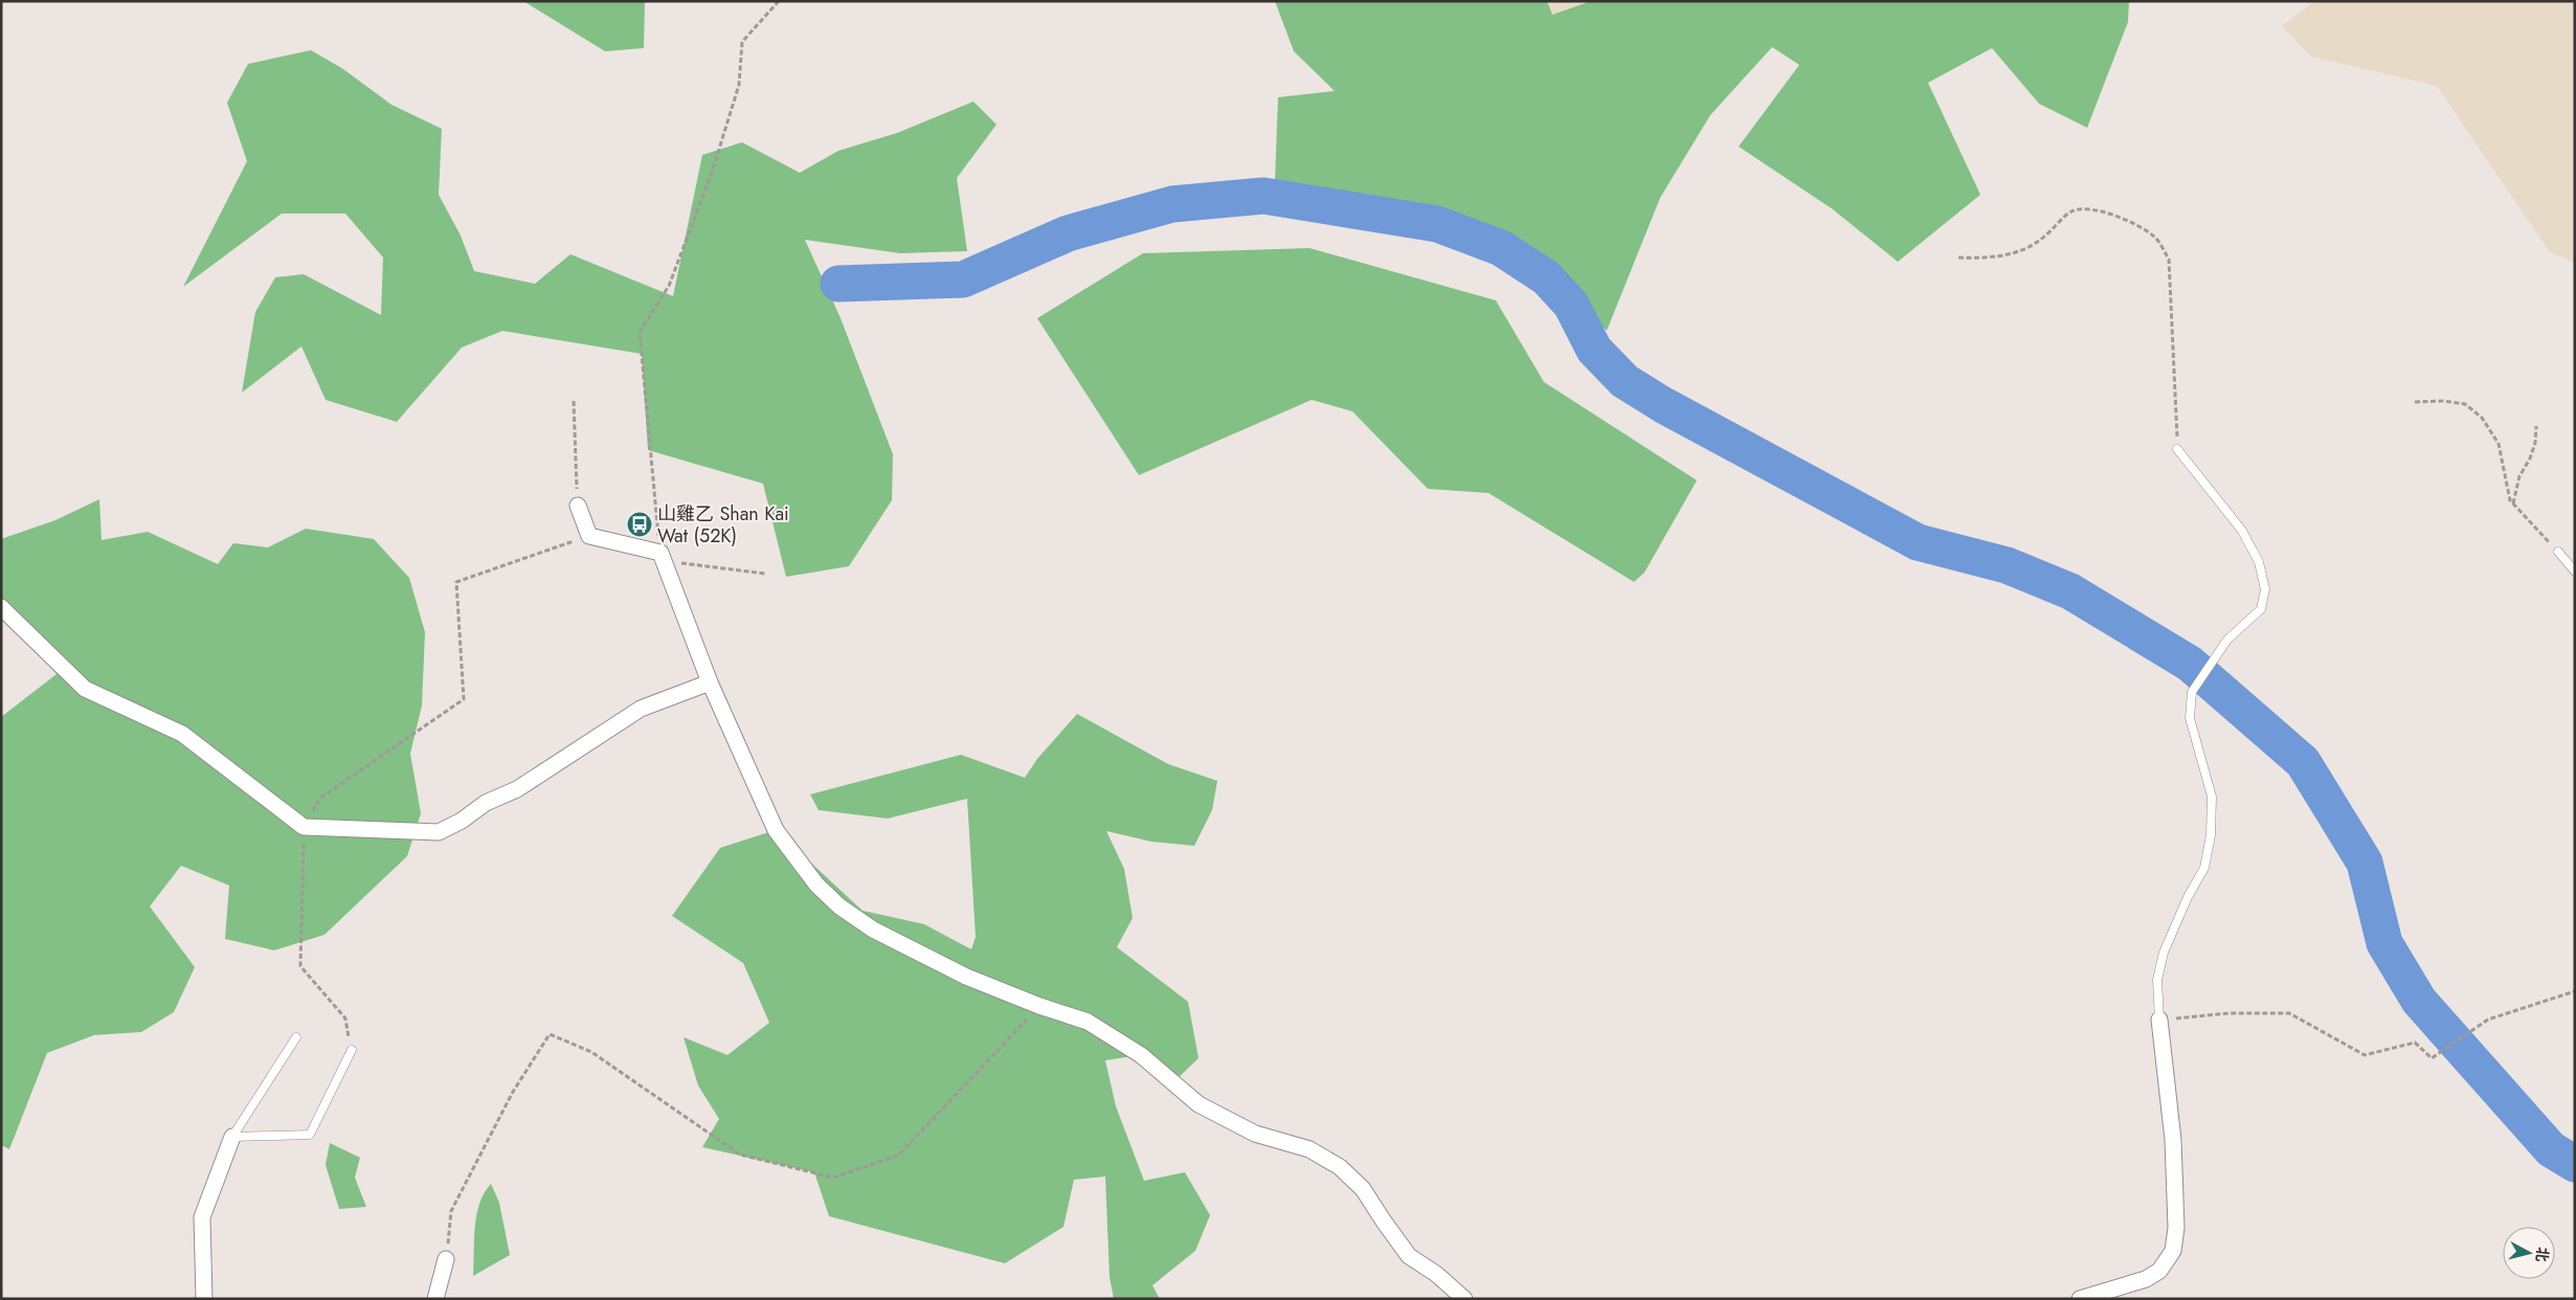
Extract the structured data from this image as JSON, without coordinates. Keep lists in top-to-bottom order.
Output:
{
  "places": {
    "bus stop": ["山雞乙 Shan Kai Wat (52K)"]
  },
  "north": "right"
}
